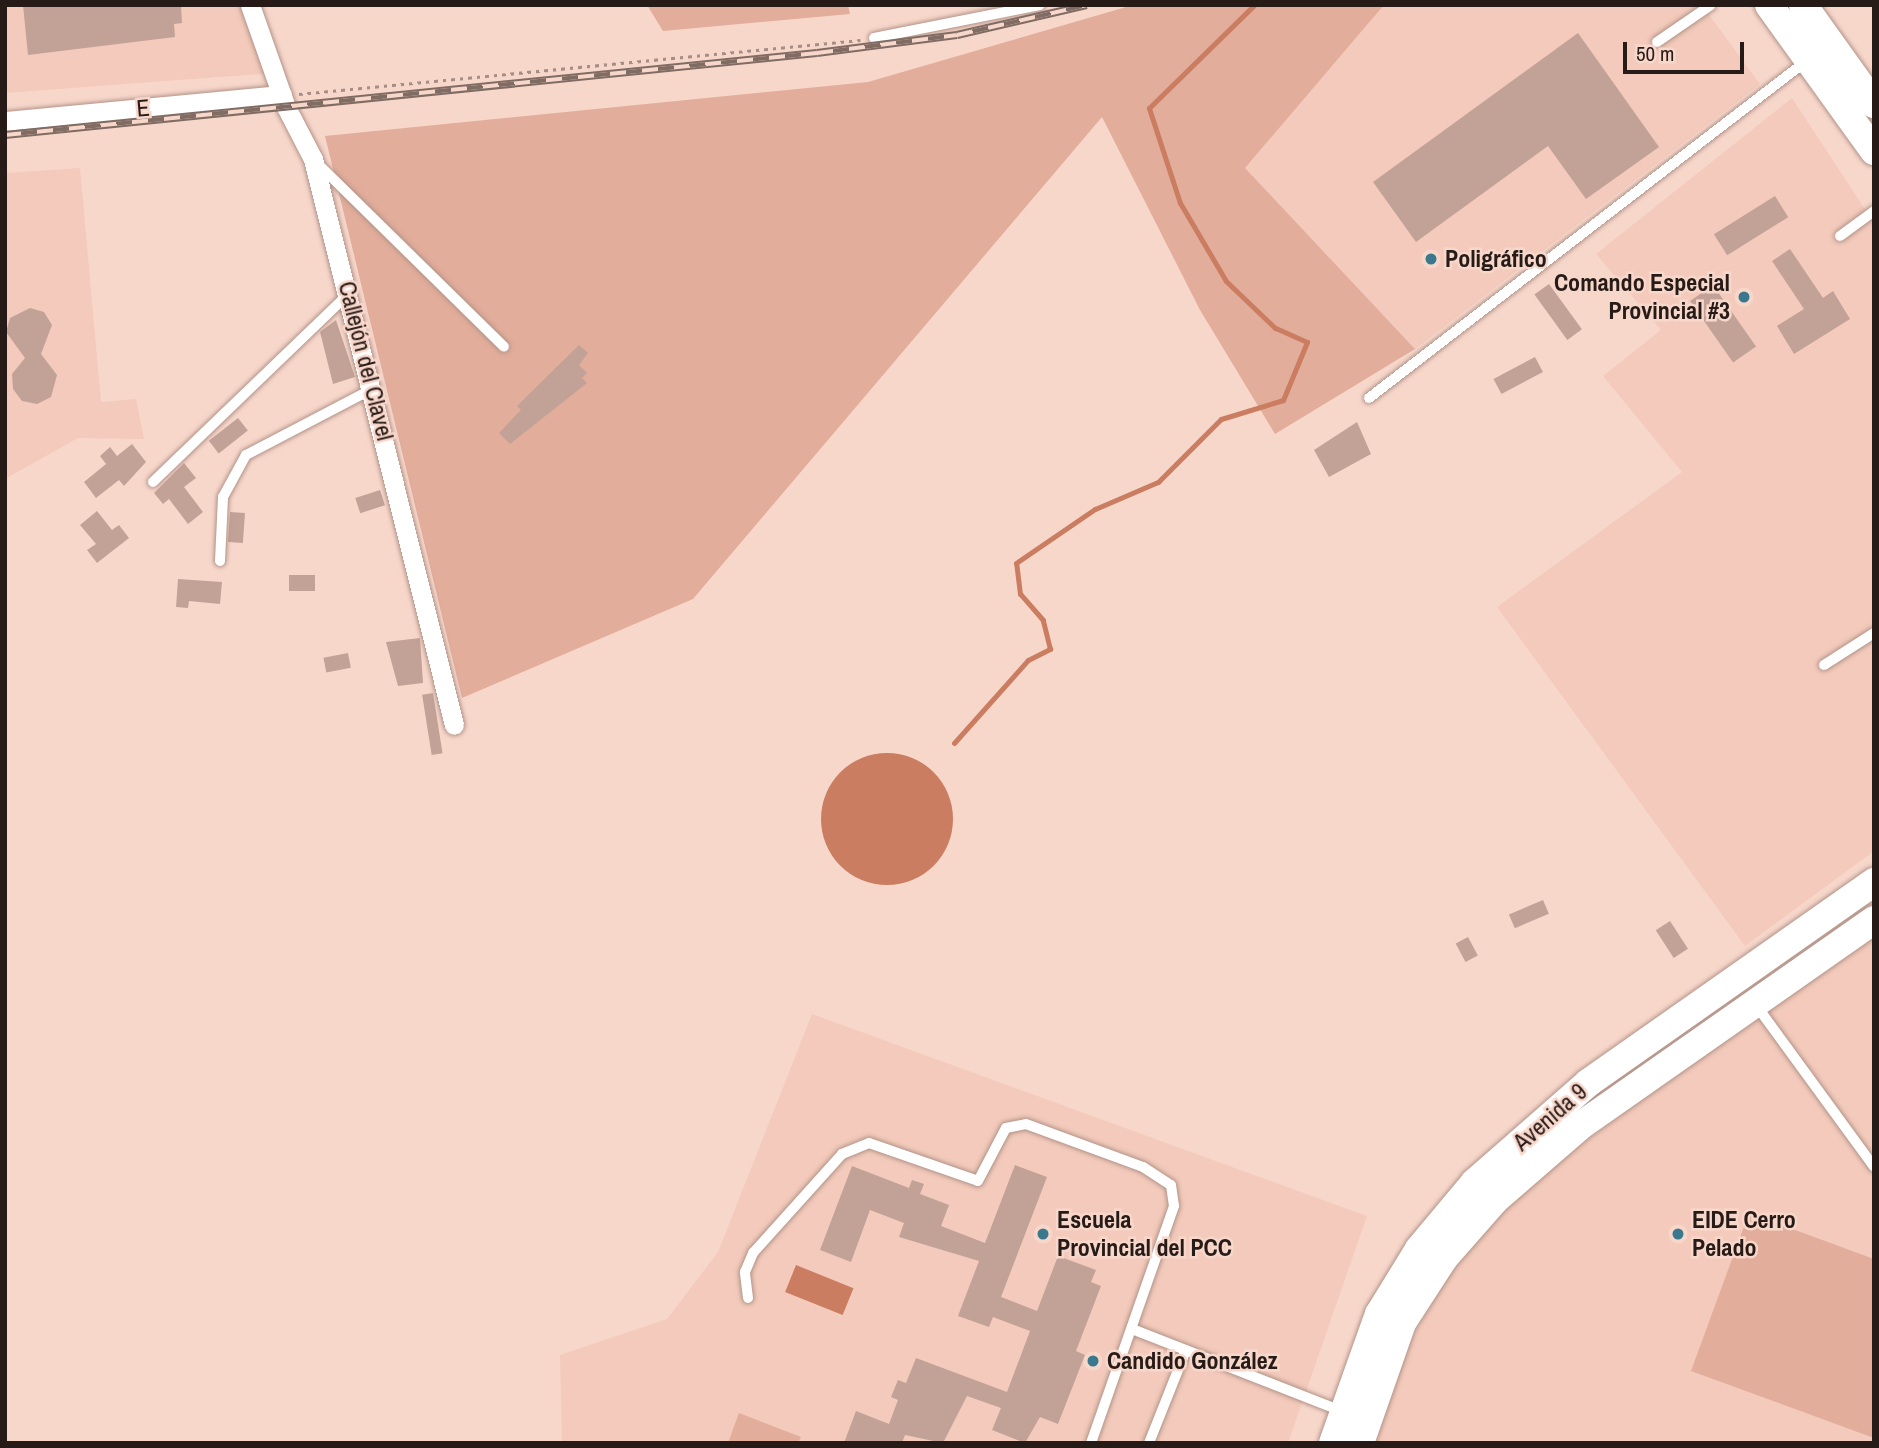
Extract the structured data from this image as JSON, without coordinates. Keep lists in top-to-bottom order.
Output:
{
  "streets": {
    "street": ["E", "Callejón del Clavel", "Avenida 9"]
  },
  "crossings": [
    ["E", "Callejón del Clavel"]
  ],
  "places": [
    "Poligráfico",
    "Comando Especial Provincial #3",
    "Escuela Provincial del PCC",
    "EIDE Cerro Pelado",
    "Candido González"
  ],
  "scale_bar": "50 m"
}
